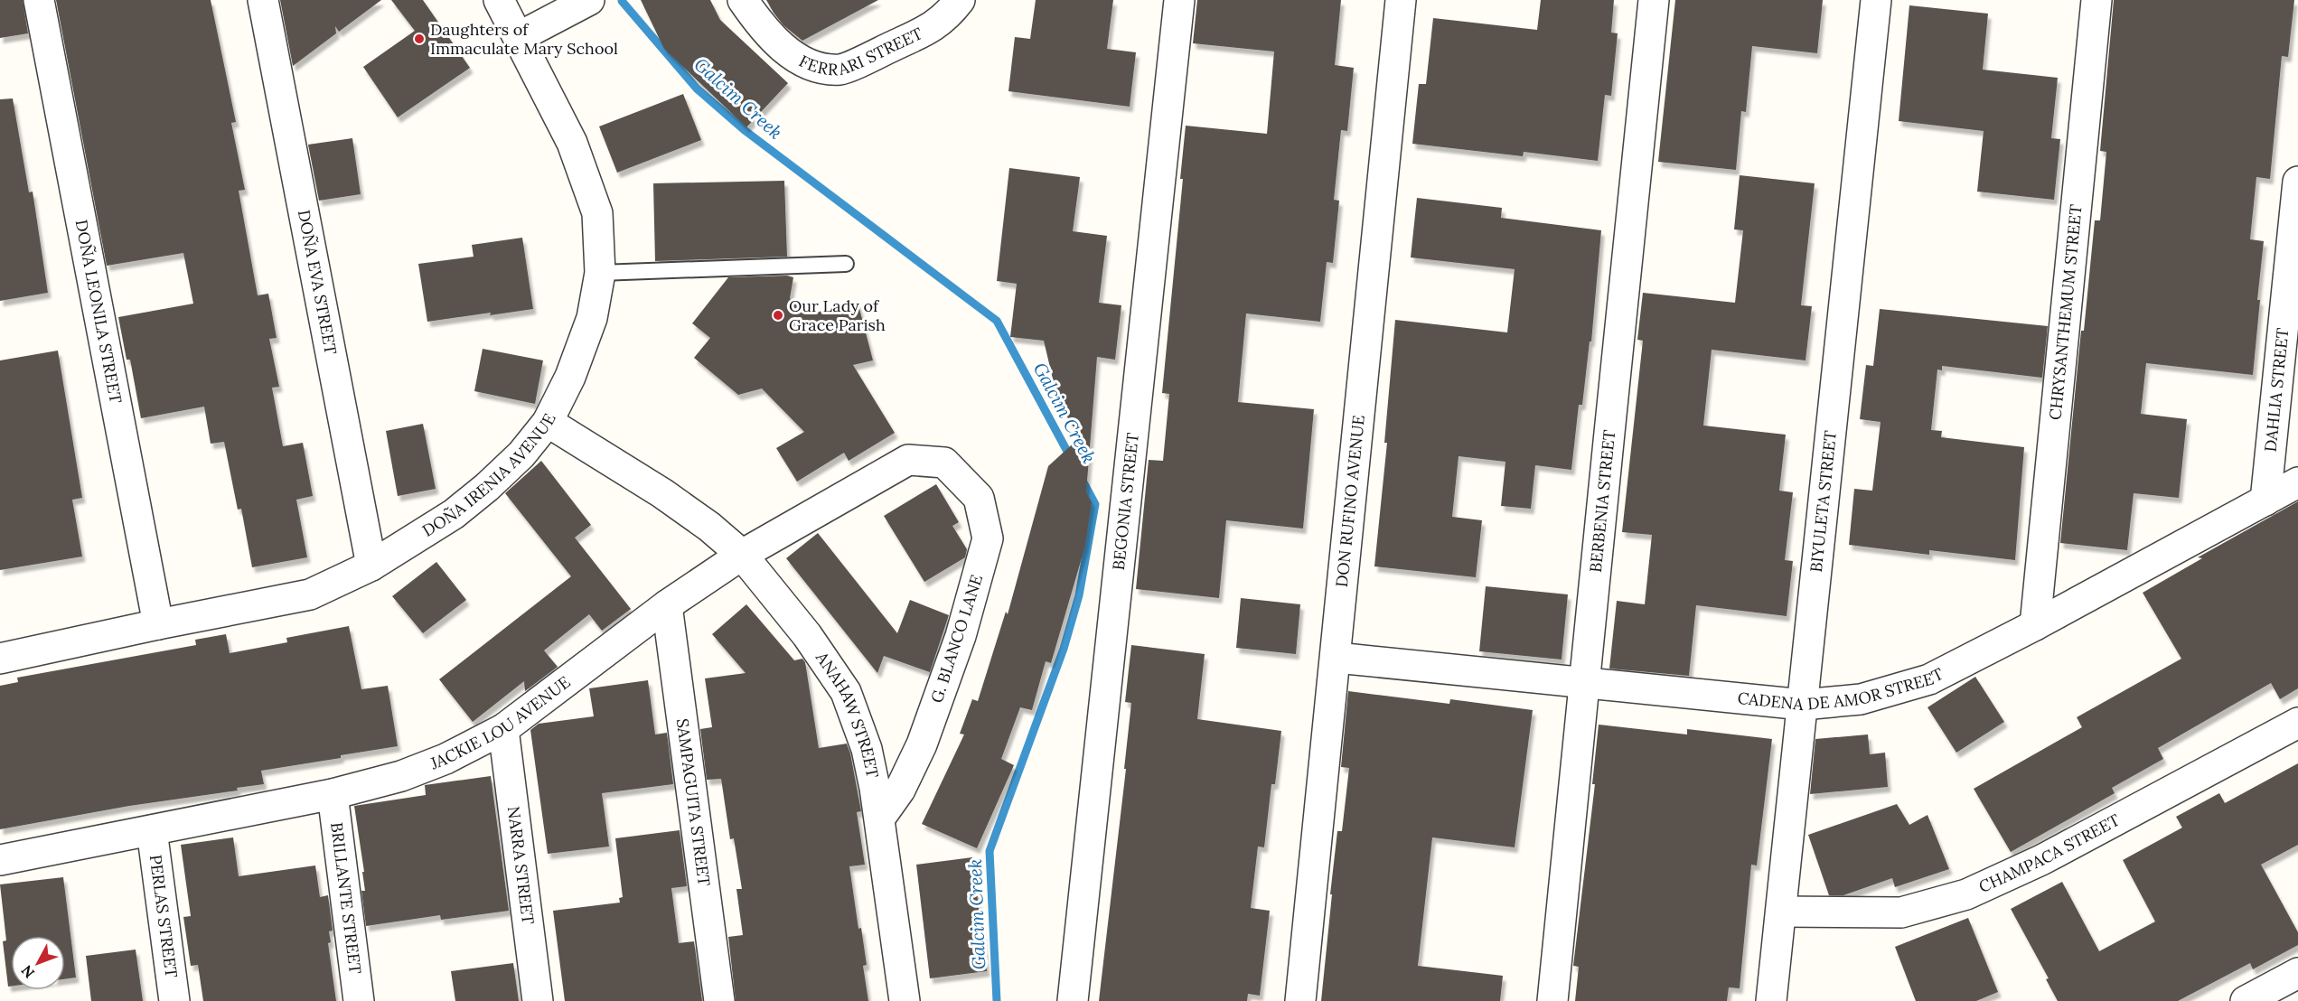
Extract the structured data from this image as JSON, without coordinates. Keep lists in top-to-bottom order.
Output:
{
  "streets": {
    "street": [
      "FERRARI STREET",
      "DOÑA EVA STREET",
      "DOÑA LEONILA STREET",
      "CHRYSANTHEMUM STREET",
      "DAHLIA STREET",
      "DOÑA IRENIA AVENUE",
      "BEGONIA STREET",
      "DON RUFINO AVENUE",
      "BERBENIA STREET",
      "BIYULETA STREET",
      "G. BLANCO LANE",
      "CADENA DE AMOR STREET",
      "ANAHAW STREET",
      "JACKIE LOU AVENUE",
      "SAMPAGUITA STREET",
      "CHAMPACA STREET",
      "NARRA STREET",
      "BRILLANTE STREET",
      "PERLAS STREET"
    ]
  },
  "crossings": [
    ["DOÑA EVA STREET", "DOÑA IRENIA AVENUE"],
    ["DOÑA LEONILA STREET", "DOÑA IRENIA AVENUE"],
    ["CHRYSANTHEMUM STREET", "CADENA DE AMOR STREET"],
    ["DAHLIA STREET", "CADENA DE AMOR STREET"],
    ["DOÑA IRENIA AVENUE", "ANAHAW STREET"],
    ["DON RUFINO AVENUE", "CADENA DE AMOR STREET"],
    ["BERBENIA STREET", "CADENA DE AMOR STREET"],
    ["BIYULETA STREET", "CADENA DE AMOR STREET"],
    ["BIYULETA STREET", "CHAMPACA STREET"],
    ["G. BLANCO LANE", "ANAHAW STREET"],
    ["G. BLANCO LANE", "JACKIE LOU AVENUE"],
    ["ANAHAW STREET", "JACKIE LOU AVENUE"],
    ["JACKIE LOU AVENUE", "SAMPAGUITA STREET"],
    ["JACKIE LOU AVENUE", "NARRA STREET"],
    ["JACKIE LOU AVENUE", "BRILLANTE STREET"],
    ["JACKIE LOU AVENUE", "PERLAS STREET"]
  ],
  "water": ["Galcim Creek"],
  "places": ["Daughters of Immaculate Mary School", "Our Lady of Grace Parish"],
  "north": "bottom left"
}
